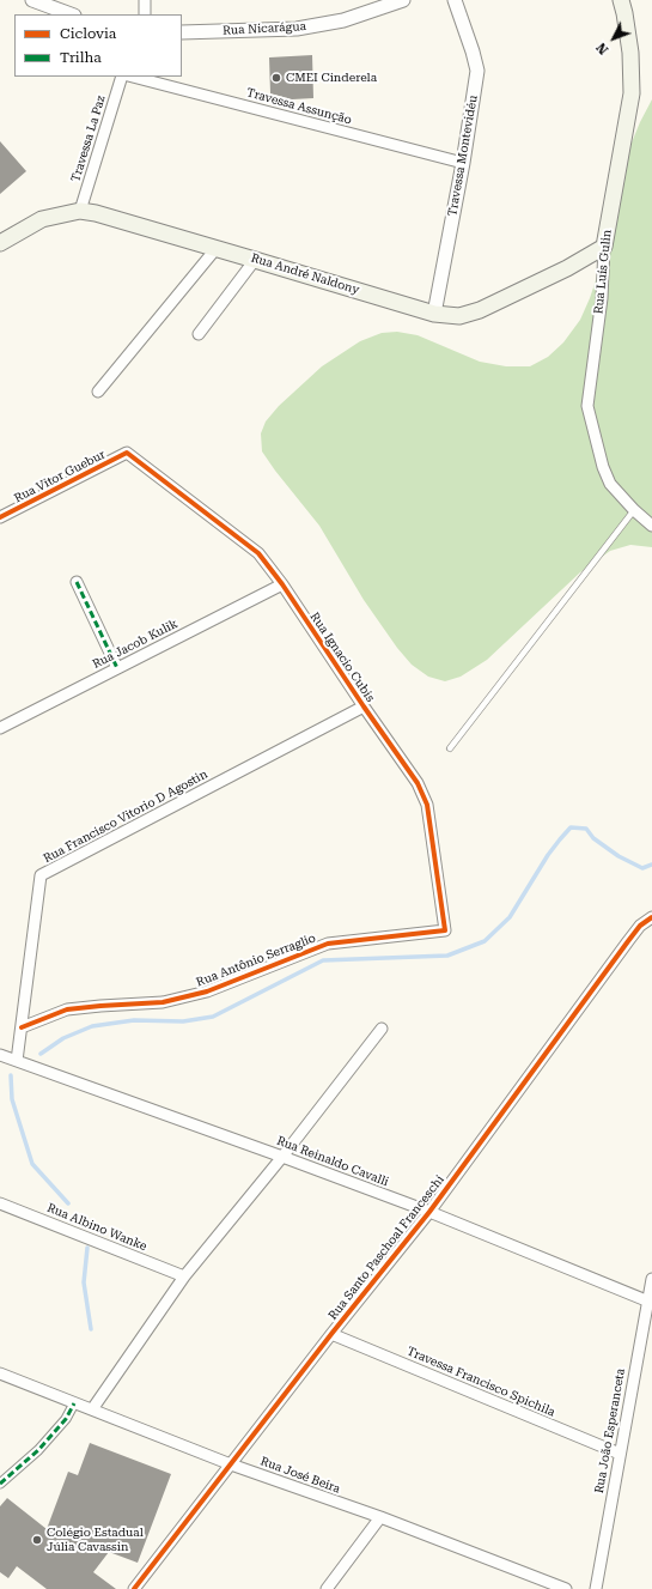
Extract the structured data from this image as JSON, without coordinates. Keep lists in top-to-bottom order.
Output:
{
  "streets": {
    "main road": ["Rua Luís Gulin", "Rua André Naldony"],
    "street": [
      "Rua Nicarágua",
      "Travessa Assunção",
      "Travessa La Paz",
      "Travessa Montevidéu",
      "Rua Vitor Guebur",
      "Rua Jacob Kulik",
      "Rua Ignacio Cubis",
      "Rua Francisco Vitorio D Agostin",
      "Rua Antônio Serraglio",
      "Rua Reinaldo Cavalli",
      "Rua Albino Wanke",
      "Rua Santo Paschoal Franceschi",
      "Travessa Francisco Spichila",
      "Rua João Esperanceta",
      "Rua José Beira"
    ]
  },
  "crossings": [
    ["Travessa Assunção", "Travessa Montevidéu"],
    ["Travessa La Paz", "Rua André Naldony"],
    ["Travessa Montevidéu", "Rua André Naldony"],
    ["Rua Luís Gulin", "Rua André Naldony"],
    ["Rua Vitor Guebur", "Rua Ignacio Cubis"],
    ["Rua Jacob Kulik", "Rua Ignacio Cubis"],
    ["Rua Ignacio Cubis", "Rua Francisco Vitorio D Agostin"],
    ["Rua Ignacio Cubis", "Rua Antônio Serraglio"],
    ["Rua Francisco Vitorio D Agostin", "Rua Antônio Serraglio"],
    ["Rua Francisco Vitorio D Agostin", "Rua Reinaldo Cavalli"],
    ["Rua Reinaldo Cavalli", "Rua Santo Paschoal Franceschi"],
    ["Rua Reinaldo Cavalli", "Rua João Esperanceta"],
    ["Rua Santo Paschoal Franceschi", "Travessa Francisco Spichila"],
    ["Rua Santo Paschoal Franceschi", "Rua José Beira"],
    ["Travessa Francisco Spichila", "Rua João Esperanceta"]
  ],
  "places": ["CMEI Cinderela", "Colégio Estadual Júlia Cavassin"],
  "legend": ["Ciclovia", "Trilha"],
  "north": "bottom left"
}
